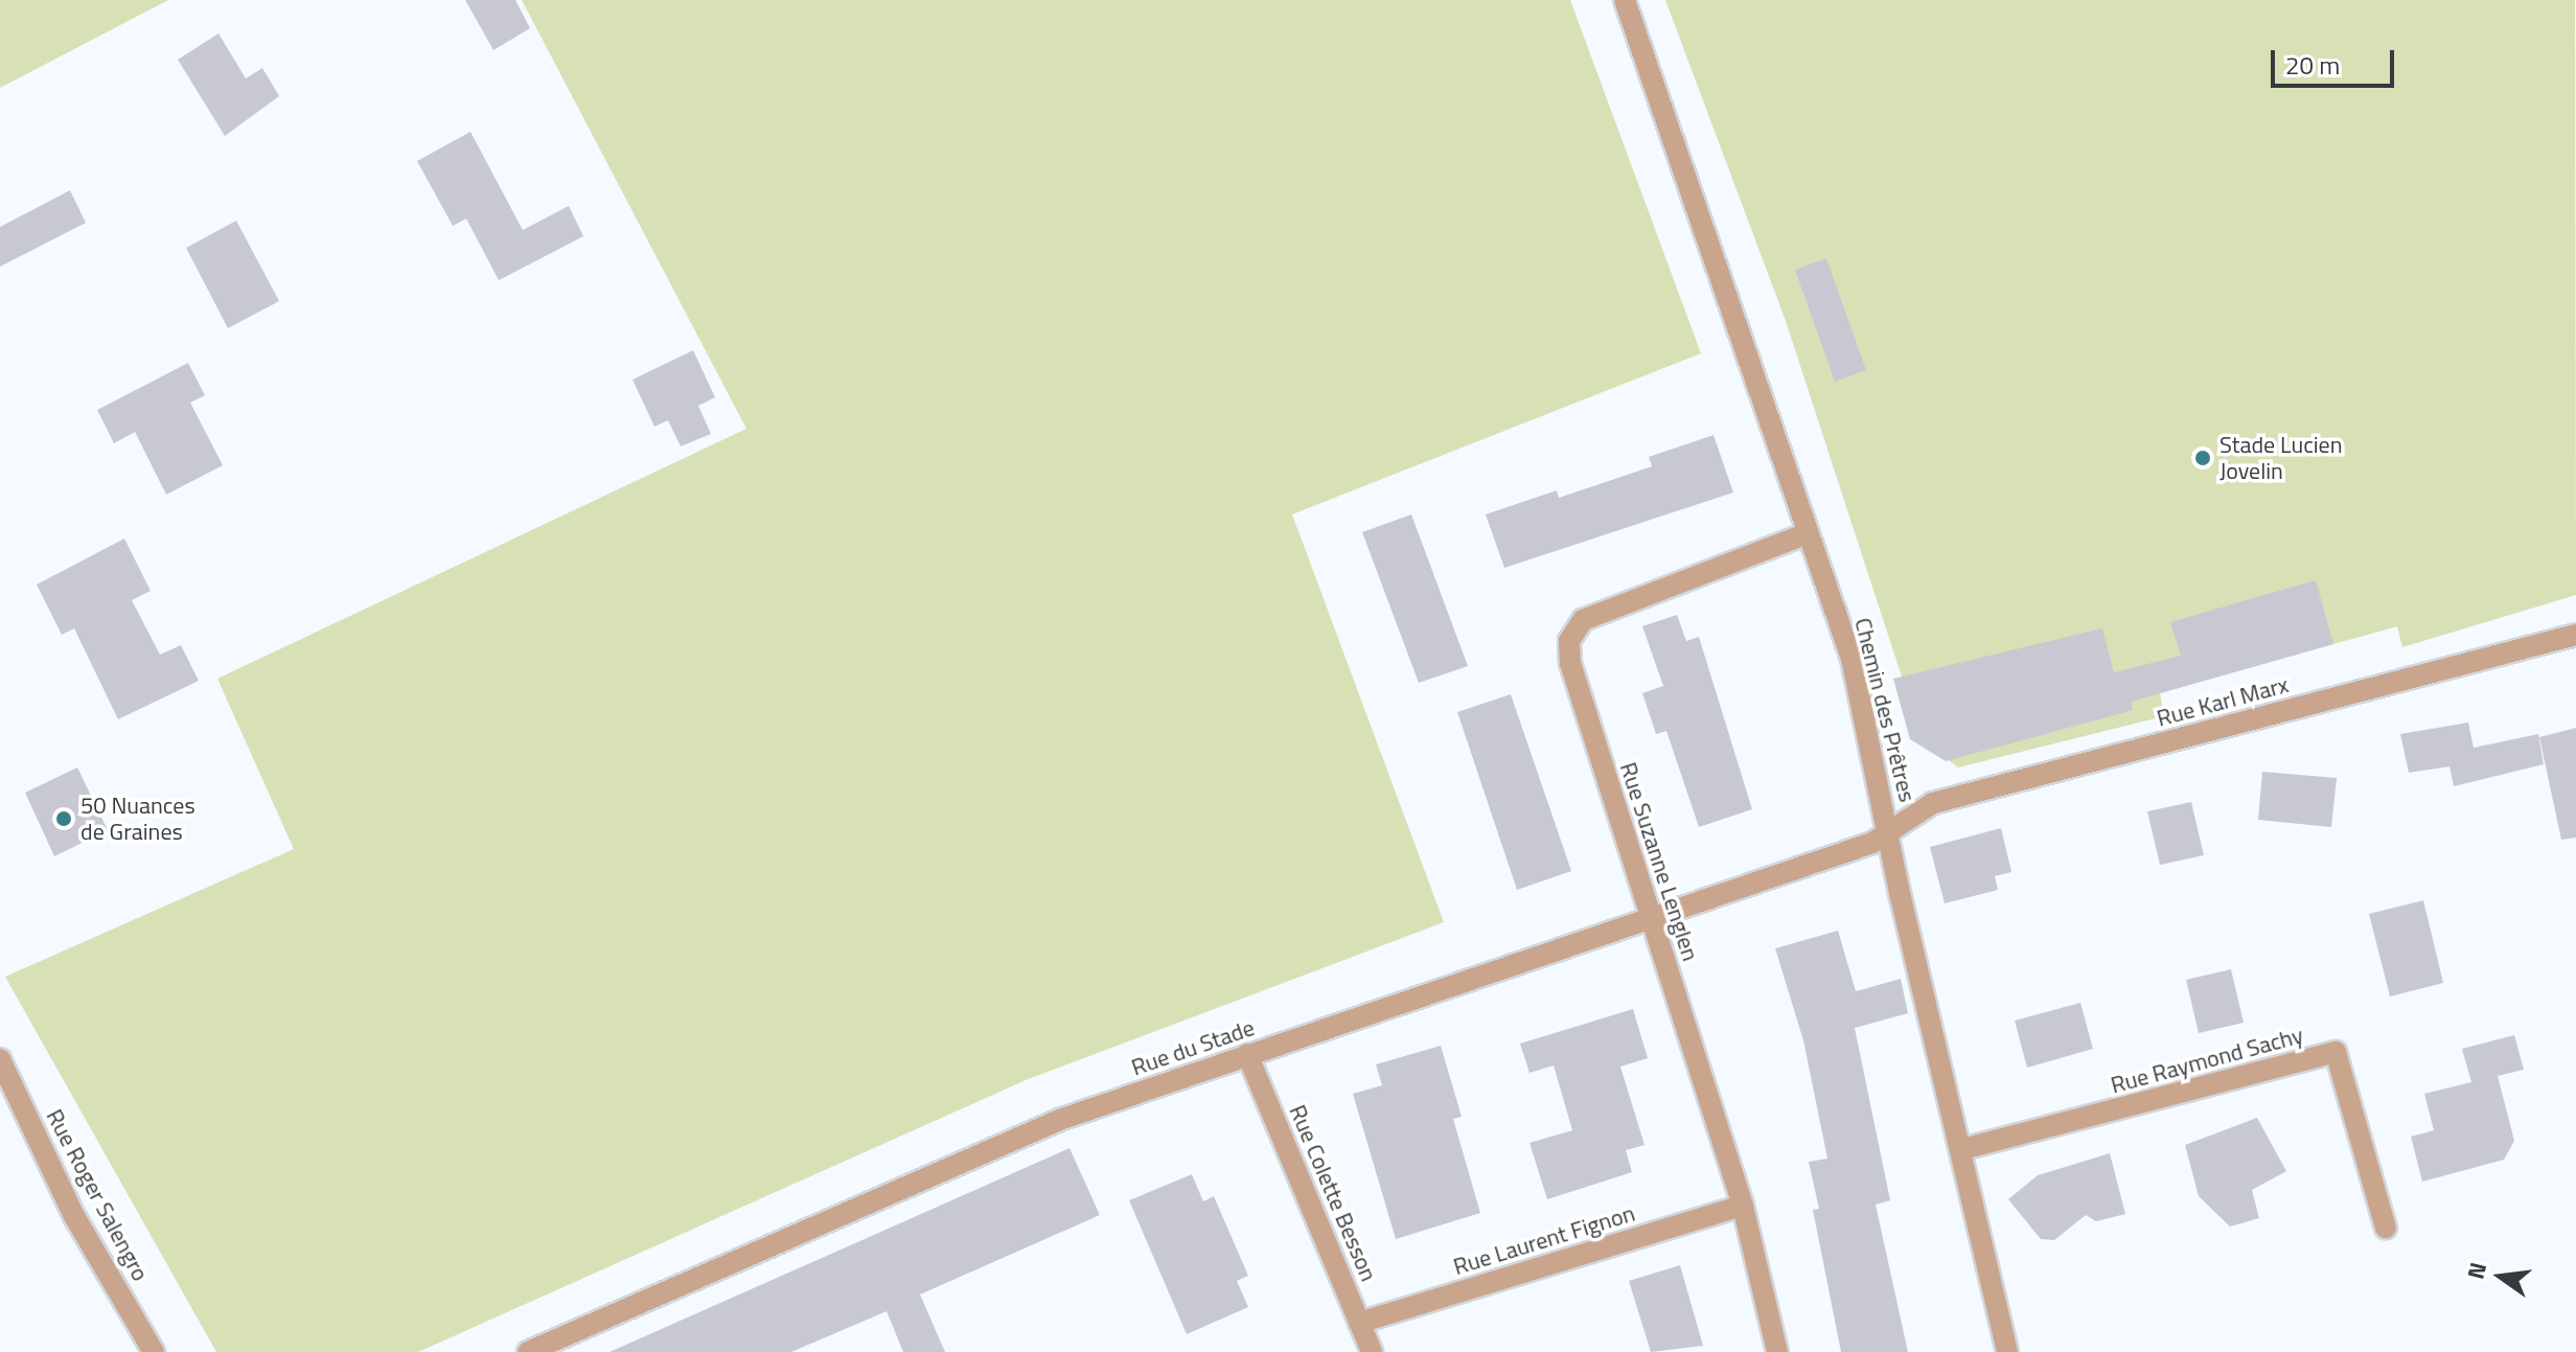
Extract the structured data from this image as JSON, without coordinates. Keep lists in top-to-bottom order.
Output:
{
  "streets": {
    "street": [
      "Rue Karl Marx",
      "Chemin des Prêtres",
      "Rue Suzanne Lenglen",
      "Rue du Stade",
      "Rue Raymond Sachy",
      "Rue Colette Besson",
      "Rue Roger Salengro",
      "Rue Laurent Fignon"
    ]
  },
  "crossings": [
    ["Rue Karl Marx", "Chemin des Prêtres"],
    ["Rue Karl Marx", "Rue du Stade"],
    ["Chemin des Prêtres", "Rue Suzanne Lenglen"],
    ["Chemin des Prêtres", "Rue du Stade"],
    ["Chemin des Prêtres", "Rue Raymond Sachy"],
    ["Rue Suzanne Lenglen", "Rue du Stade"],
    ["Rue Suzanne Lenglen", "Rue Laurent Fignon"],
    ["Rue du Stade", "Rue Colette Besson"],
    ["Rue Colette Besson", "Rue Laurent Fignon"]
  ],
  "places": ["Stade Lucien Jovelin", "50 Nuances de Graines"],
  "scale_bar": "20 m",
  "north": "left"
}
